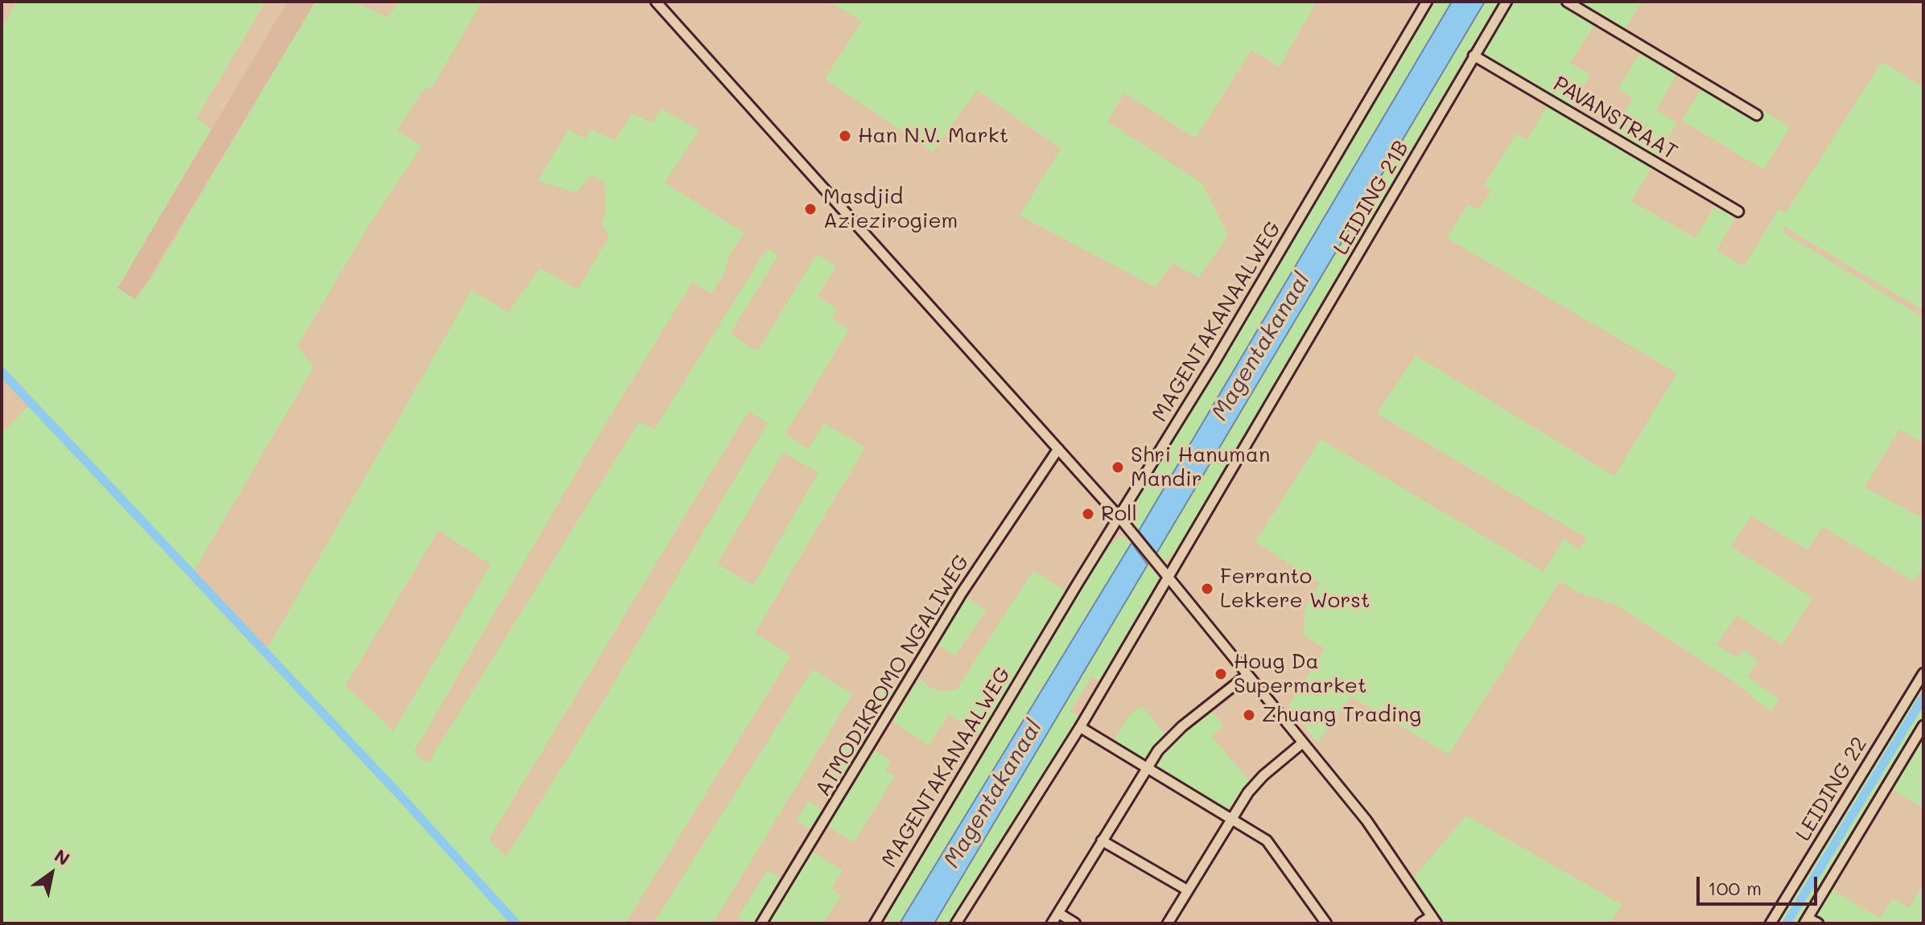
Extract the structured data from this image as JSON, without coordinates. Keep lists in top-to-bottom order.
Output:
{
  "streets": {
    "street": [
      "PAVANSTRAAT",
      "LEIDING 21B",
      "MAGENTAKANAALWEG",
      "ATMODIKROMO NGALIWEG",
      "LEIDING 22"
    ]
  },
  "crossings": [
    ["PAVANSTRAAT", "LEIDING 21B"]
  ],
  "water": ["Magentakanaal"],
  "places": [
    "Han N.V. Markt",
    "Masdjid Aziezirogiem",
    "Shri Hanuman Mandir",
    "Roll",
    "Ferranto Lekkere Worst",
    "Houg Da Supermarket",
    "Zhuang Trading"
  ],
  "scale_bar": "100 m",
  "north": "top right"
}
